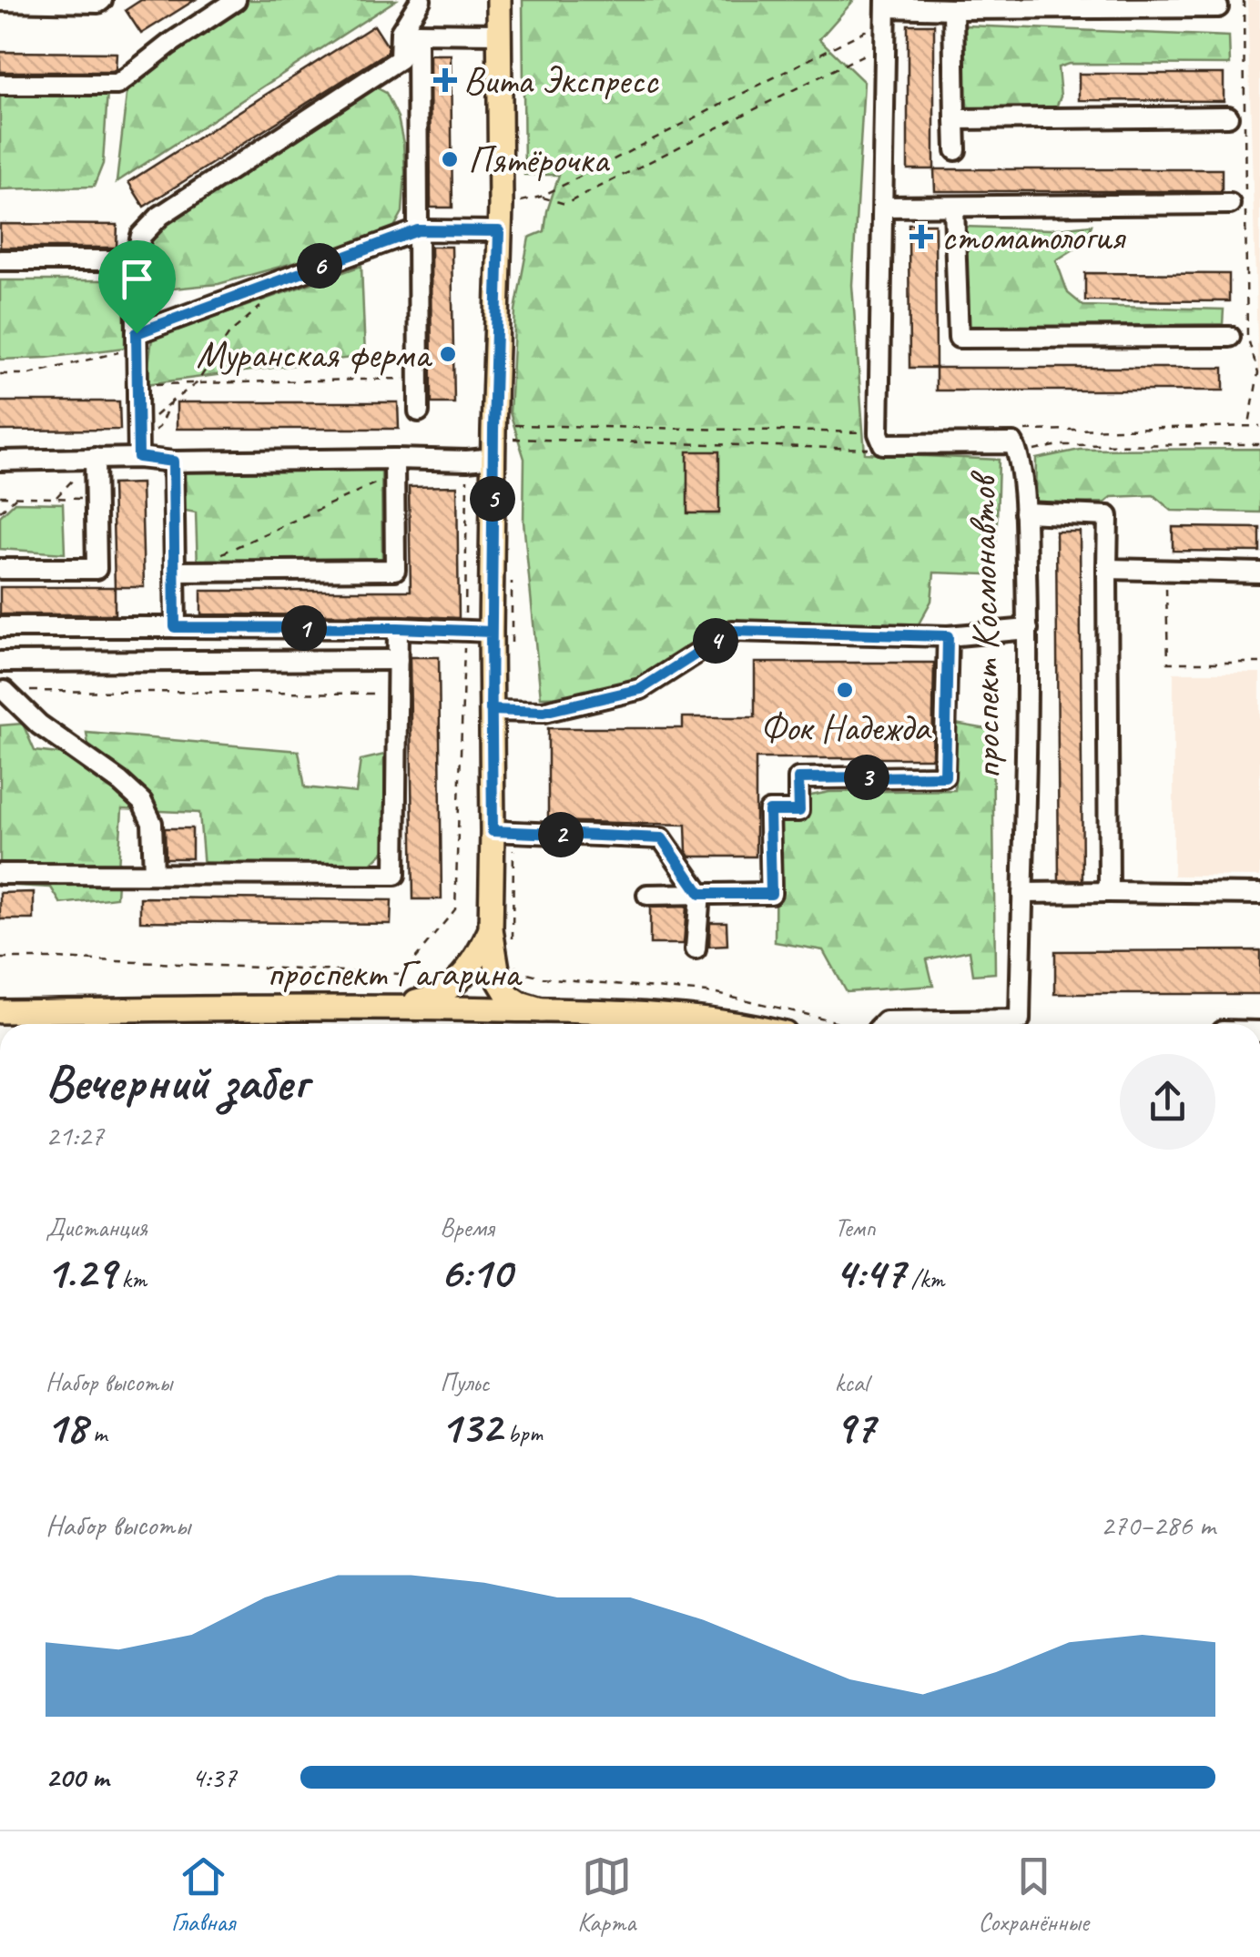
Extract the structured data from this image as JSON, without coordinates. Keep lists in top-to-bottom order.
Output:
{
  "streets": {
    "main road": ["проспект Гагарина"],
    "street": ["проспект Космонавтов"]
  },
  "places": {
    "health": ["Вита Экспресс", "стоматология"],
    "other": ["Пятёрочка", "Муранская ферма", "Фок Надежда"]
  },
  "page": {
    "pins": [
      "6",
      "5",
      "1",
      "4",
      "3",
      "2"
    ],
    "heading": ["Вечерний забег", "21:27"],
    "stats": [
      ["Дистанция", "1.29 km"],
      ["Время", "6:10"],
      ["Темп", "4:47 /km"],
      ["Набор высоты", "18 m"],
      ["Пульс", "132 bpm"],
      ["kcal", "97"]
    ],
    "chart": ["Набор высоты", "270–286 m"],
    "list": [
      {
        "name": "200 m",
        "note": "4:37"
      }
    ],
    "tabs": ["Главная", "Карта", "Сохранённые"]
  }
}
